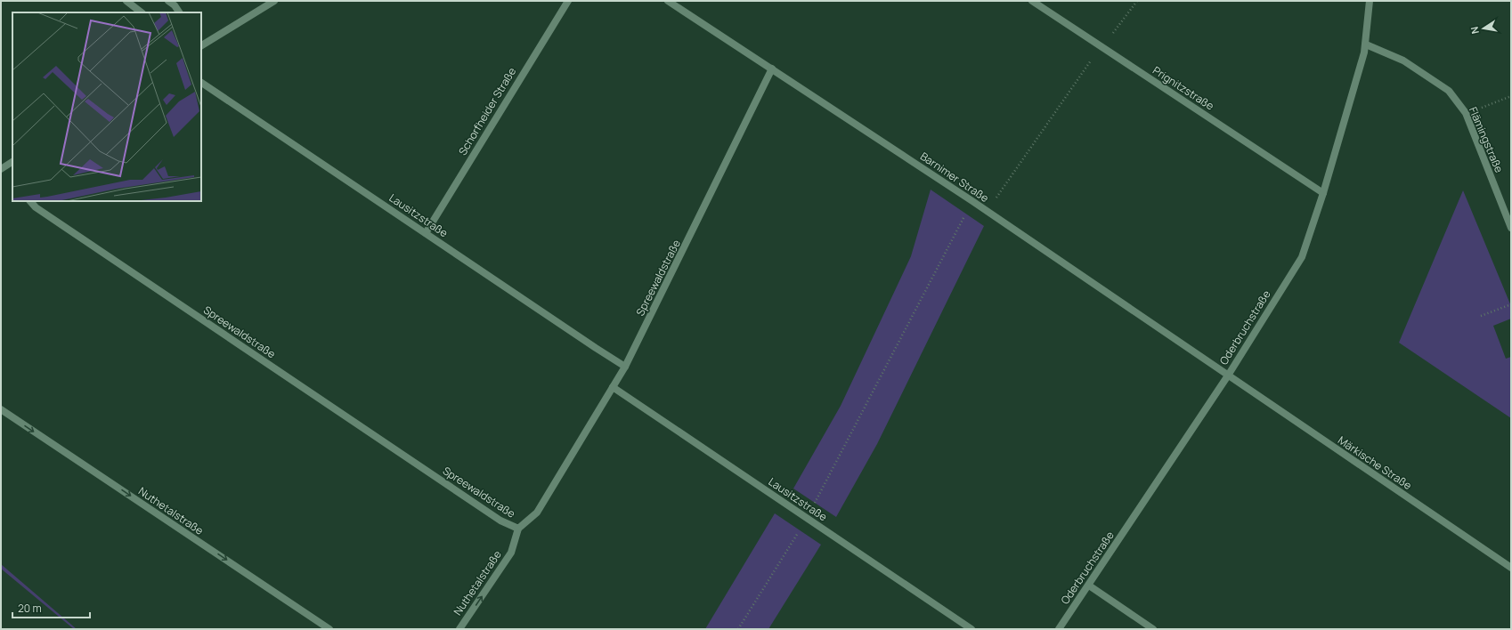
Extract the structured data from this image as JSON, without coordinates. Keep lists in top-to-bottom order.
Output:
{
  "streets": {
    "street": [
      "Prignitzstraße",
      "Schorfheider Straße",
      "Flämingstraße",
      "Barnimer Straße",
      "Lausitzstraße",
      "Spreewaldstraße",
      "Oderbruchstraße",
      "Märkische Straße",
      "Nuthetalstraße"
    ]
  },
  "crossings": [
    ["Prignitzstraße", "Oderbruchstraße"],
    ["Schorfheider Straße", "Lausitzstraße"],
    ["Flämingstraße", "Oderbruchstraße"],
    ["Barnimer Straße", "Spreewaldstraße"],
    ["Barnimer Straße", "Oderbruchstraße"],
    ["Barnimer Straße", "Märkische Straße"],
    ["Lausitzstraße", "Spreewaldstraße"],
    ["Spreewaldstraße", "Nuthetalstraße"],
    ["Oderbruchstraße", "Märkische Straße"]
  ],
  "scale_bar": "20 m",
  "north": "left"
}
